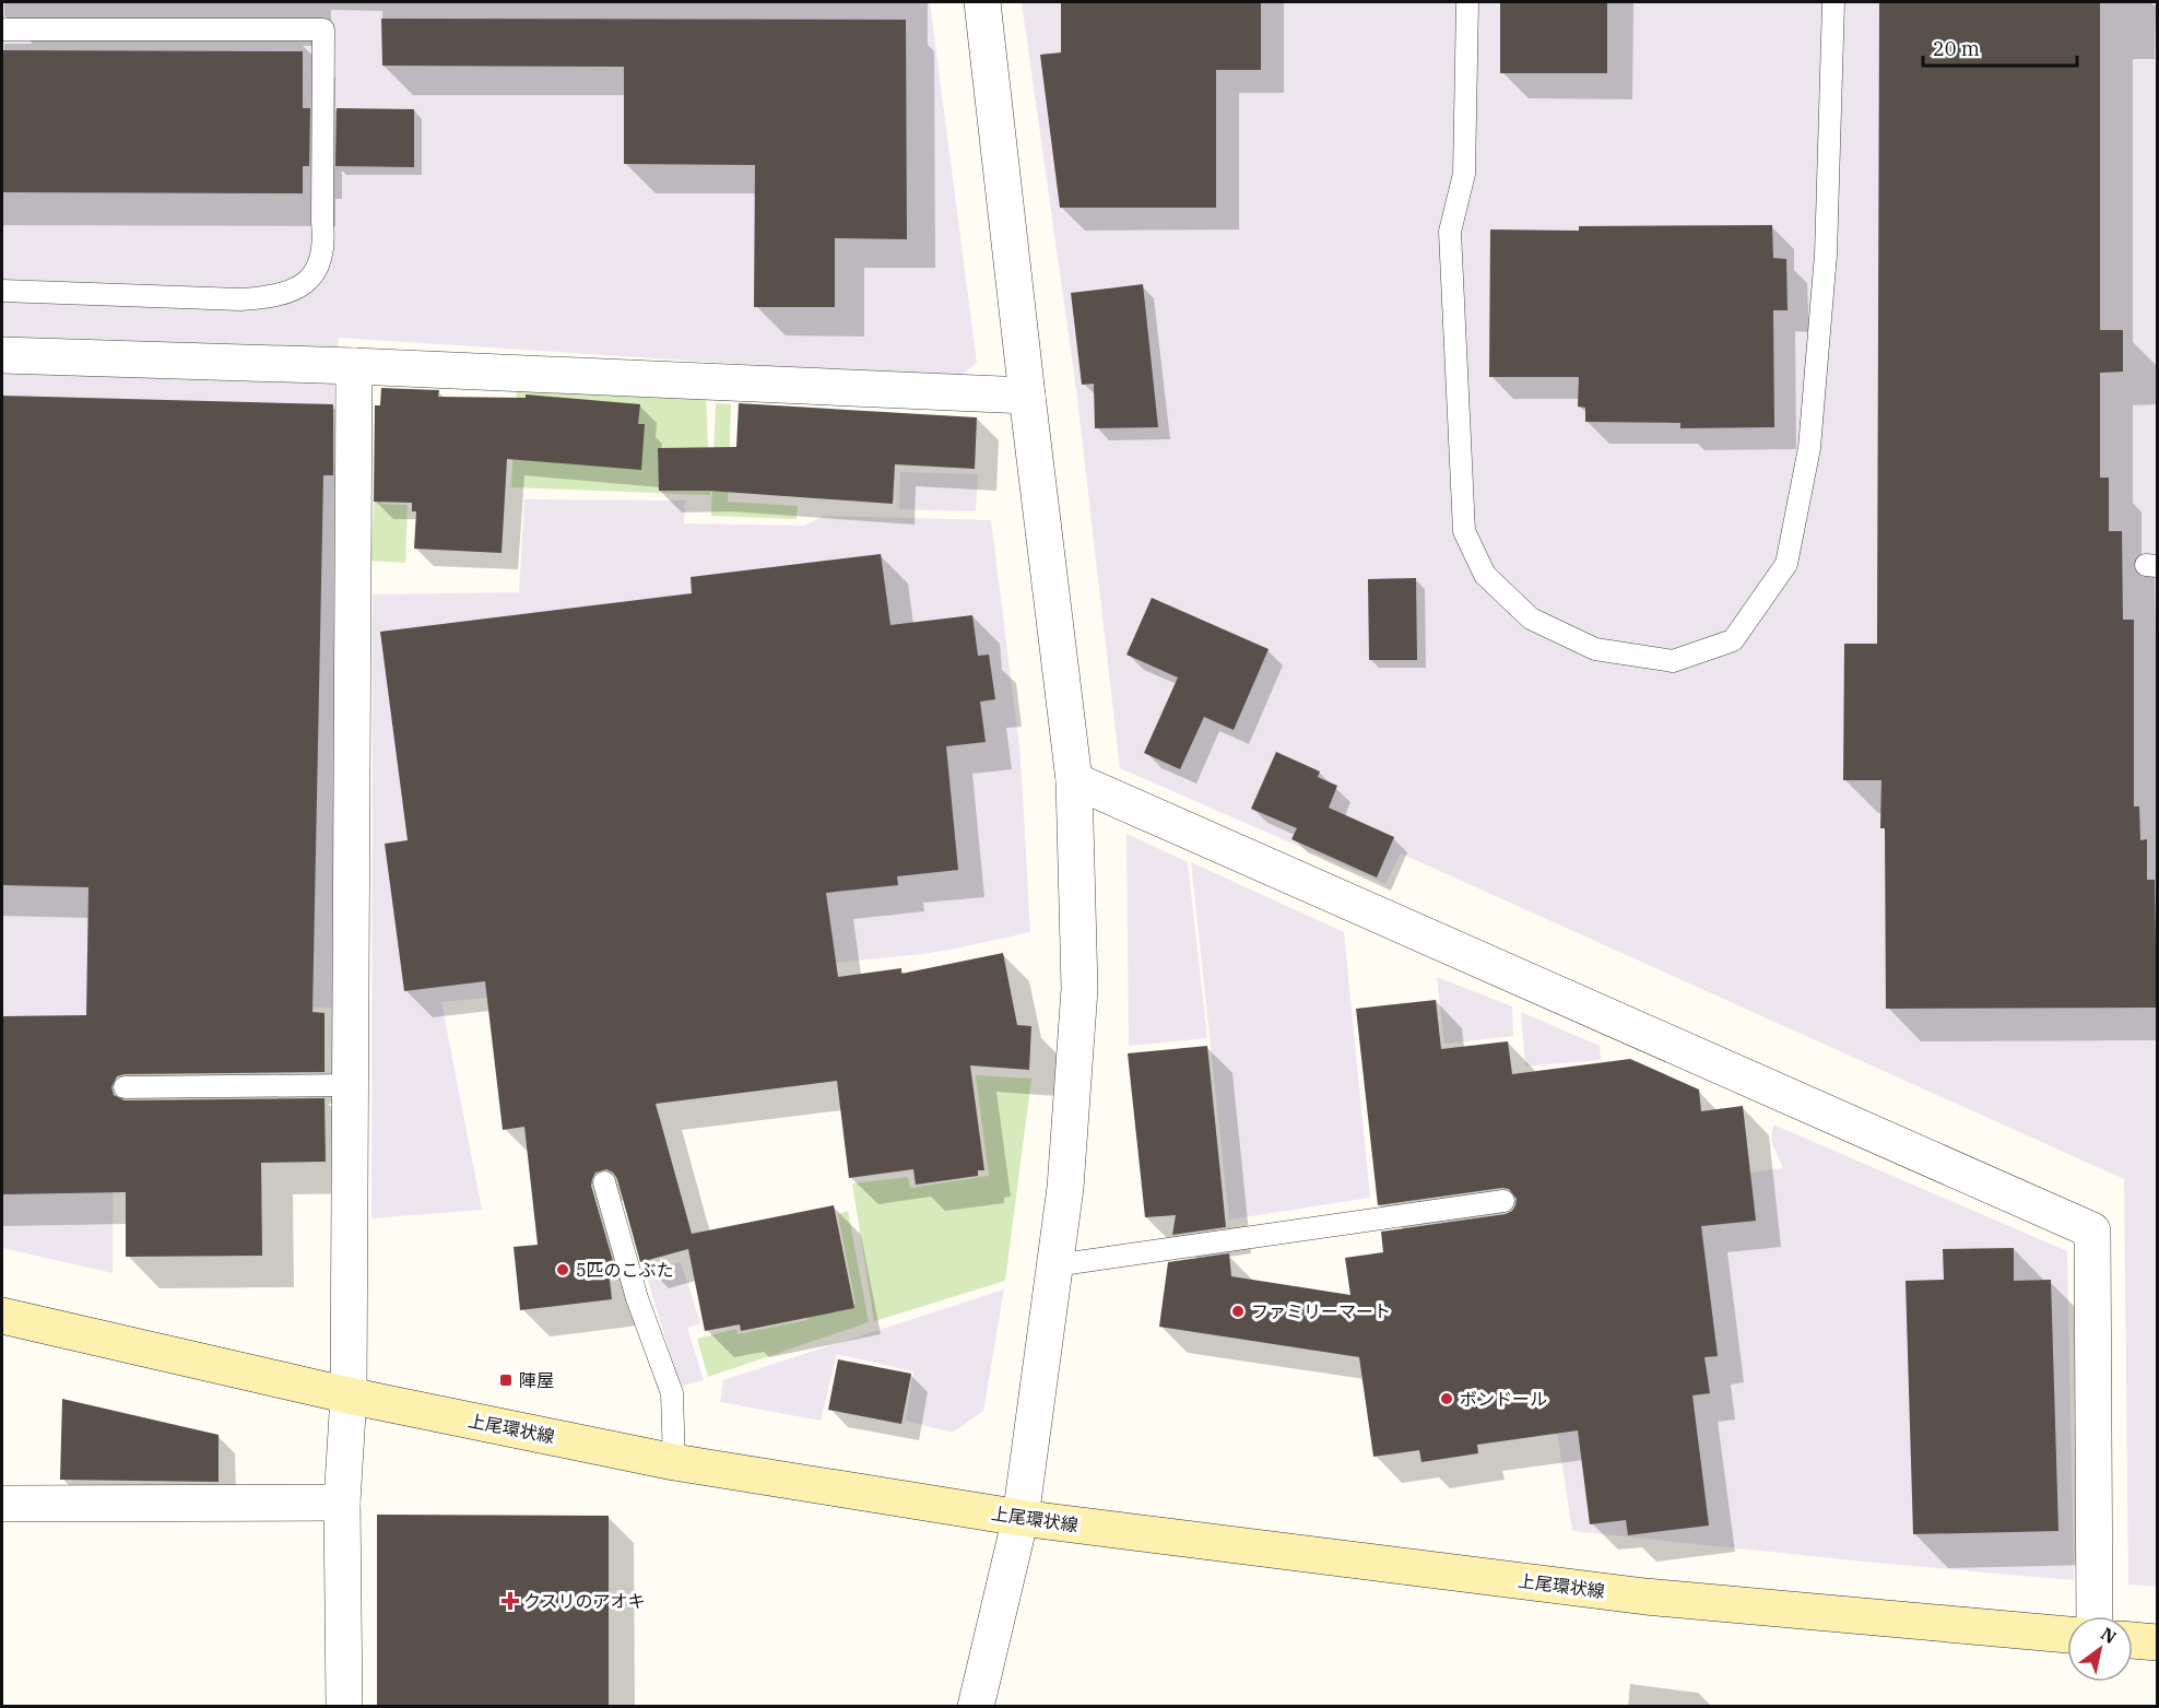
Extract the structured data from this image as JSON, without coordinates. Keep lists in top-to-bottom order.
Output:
{
  "streets": {
    "main road": ["上尾環状線"]
  },
  "places": {
    "other": ["5匹のこぶた", "ファミリーマート", "ボンドール"],
    "transit": ["陣屋"],
    "health": ["クスリのアオキ"]
  },
  "scale_bar": "20 m",
  "north": "top right"
}
